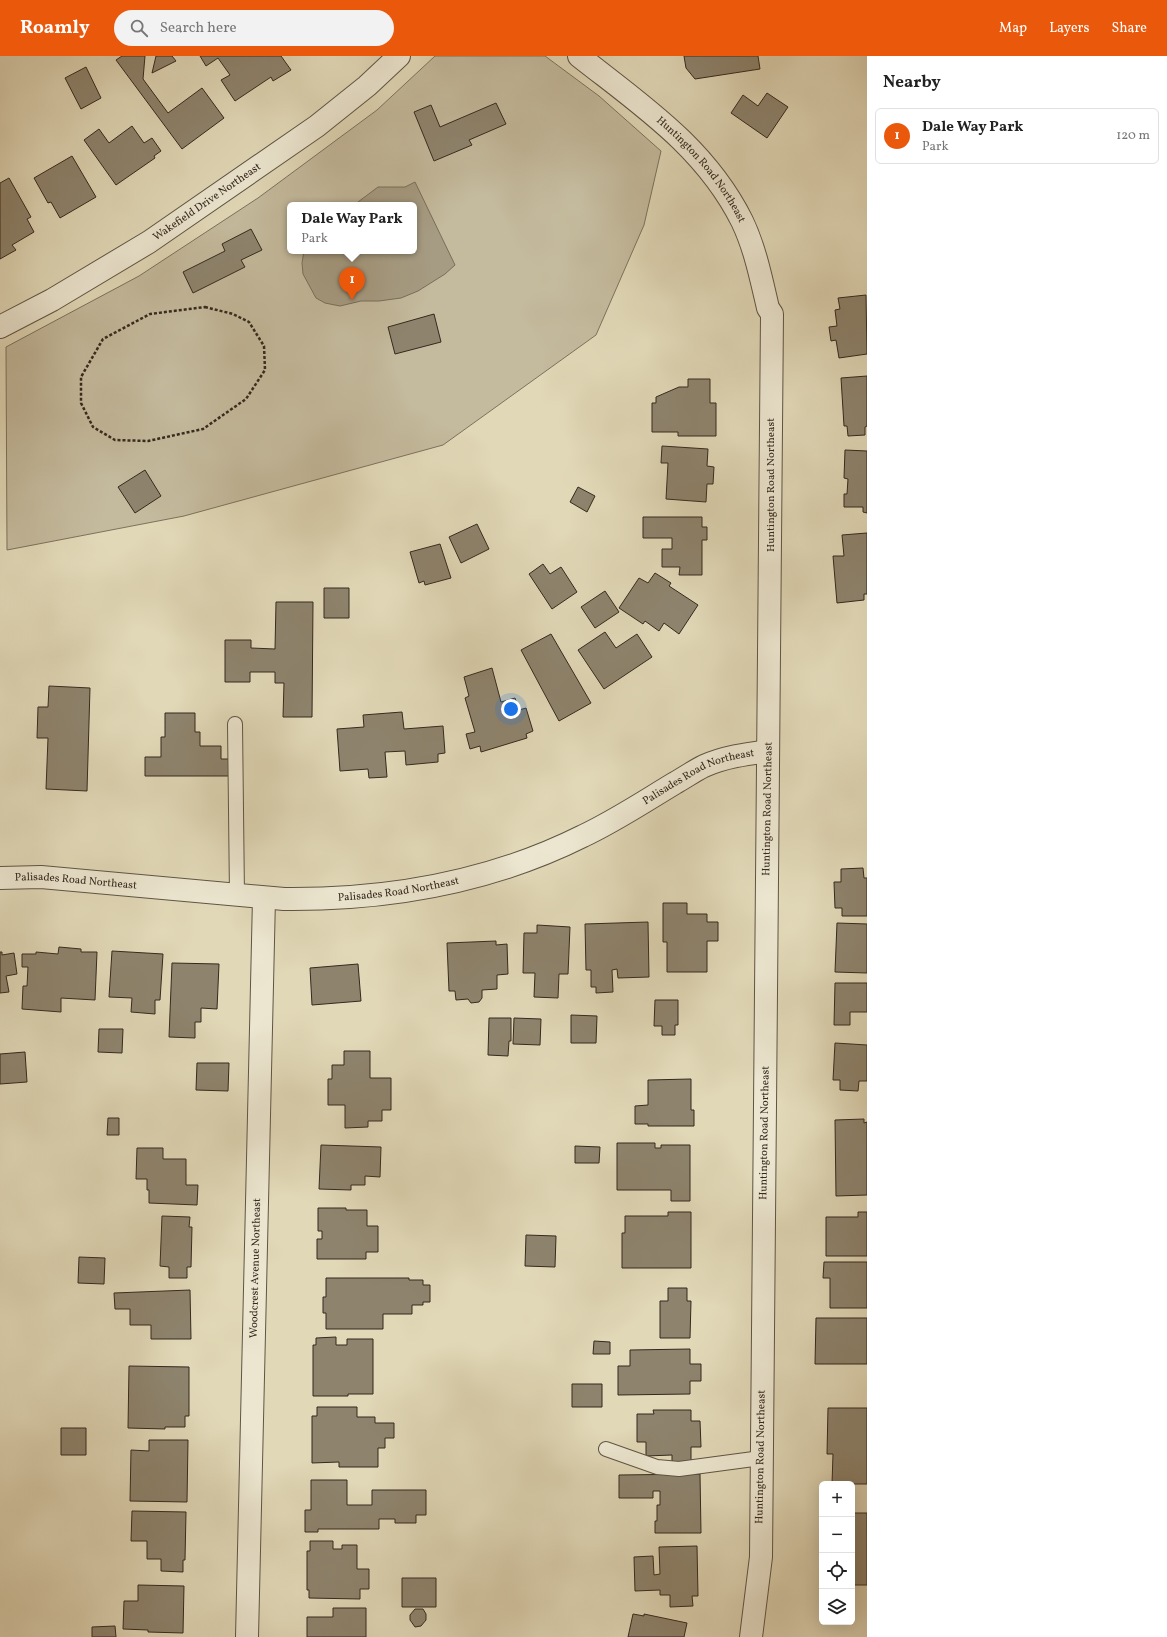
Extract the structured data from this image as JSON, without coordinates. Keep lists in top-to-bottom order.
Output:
{
  "streets": {
    "street": [
      "Huntington Road Northeast",
      "Wakefield Drive Northeast",
      "Palisades Road Northeast",
      "Woodcrest Avenue Northeast"
    ]
  },
  "crossings": [
    ["Huntington Road Northeast", "Palisades Road Northeast"],
    ["Palisades Road Northeast", "Woodcrest Avenue Northeast"]
  ],
  "page": {
    "header": "Roamly",
    "search": "Search here",
    "nav": ["Map", "Layers", "Share"],
    "heading": "Nearby",
    "list": [
      {
        "mark": "1",
        "name": "Dale Way Park",
        "note": "Park",
        "value": "120 m"
      }
    ],
    "popup": ["Dale Way Park", "Park"],
    "pins": "1",
    "map_buttons": ["+", "−"]
  }
}
